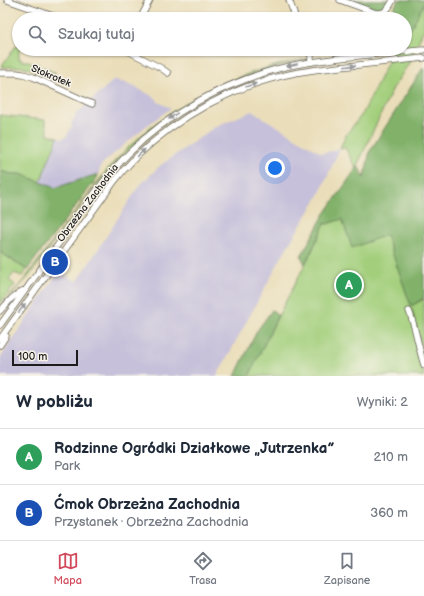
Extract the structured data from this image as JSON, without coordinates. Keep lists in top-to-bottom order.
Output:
{
  "streets": {
    "street": ["Stokrotek", "Obrzeżna Zachodnia"]
  },
  "scale_bar": "100 m",
  "page": {
    "search": "Szukaj tutaj",
    "pins": ["B", "A"],
    "scale": "100 m",
    "heading": ["W pobliżu", "Wyniki: 2"],
    "list": [
      {
        "mark": "A",
        "name": "Rodzinne Ogródki Działkowe „Jutrzenka”",
        "note": "Park",
        "value": "210 m"
      },
      {
        "mark": "B",
        "name": "Ćmok Obrzeżna Zachodnia",
        "note": "Przystanek · Obrzeżna Zachodnia",
        "value": "360 m"
      }
    ],
    "nav": ["Mapa", "Trasa", "Zapisane"]
  }
}
